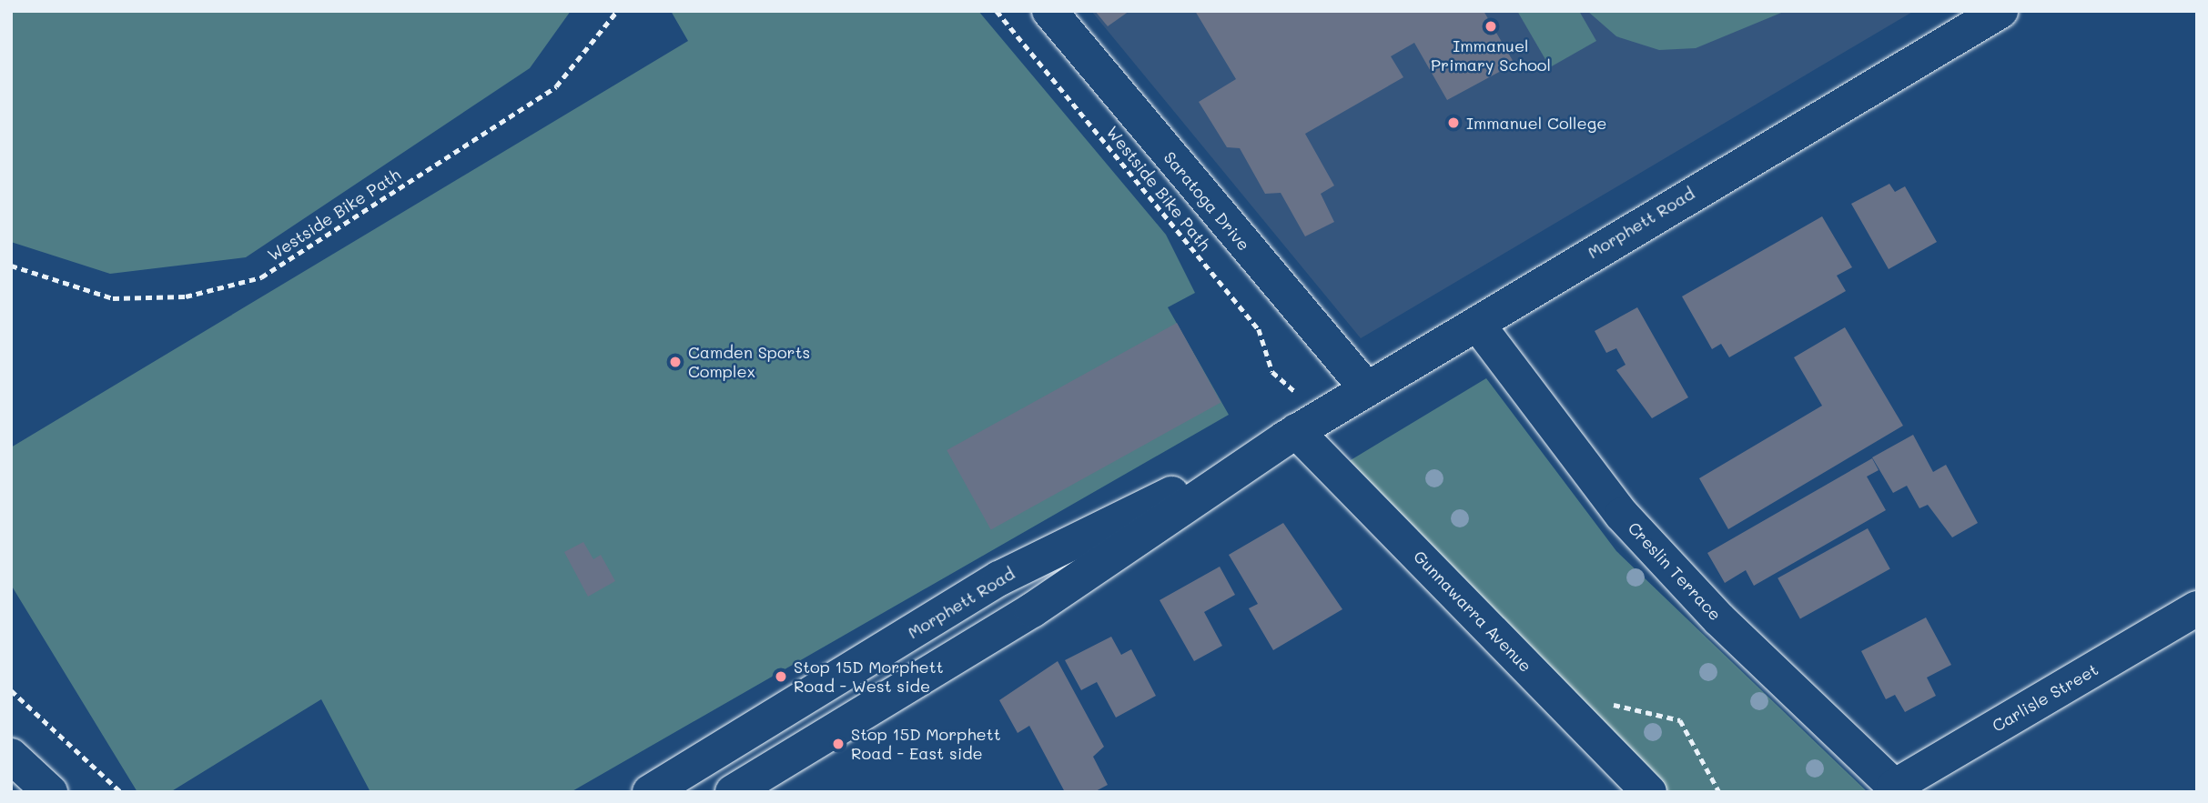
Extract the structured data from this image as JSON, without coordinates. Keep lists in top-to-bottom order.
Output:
{
  "streets": {
    "main road": [
      "Saratoga Drive",
      "Morphett Road",
      "Creslin Terrace",
      "Gunnawarra Avenue",
      "Carlisle Street"
    ],
    "path": ["Westside Bike Path"]
  },
  "crossings": [
    ["Saratoga Drive", "Morphett Road"],
    ["Morphett Road", "Creslin Terrace"],
    ["Morphett Road", "Gunnawarra Avenue"],
    ["Creslin Terrace", "Carlisle Street"]
  ],
  "places": [
    "Immanuel Primary School",
    "Immanuel College",
    "Camden Sports Complex",
    "Stop 15D Morphett Road - West side",
    "Stop 15D Morphett Road - East side"
  ]
}
